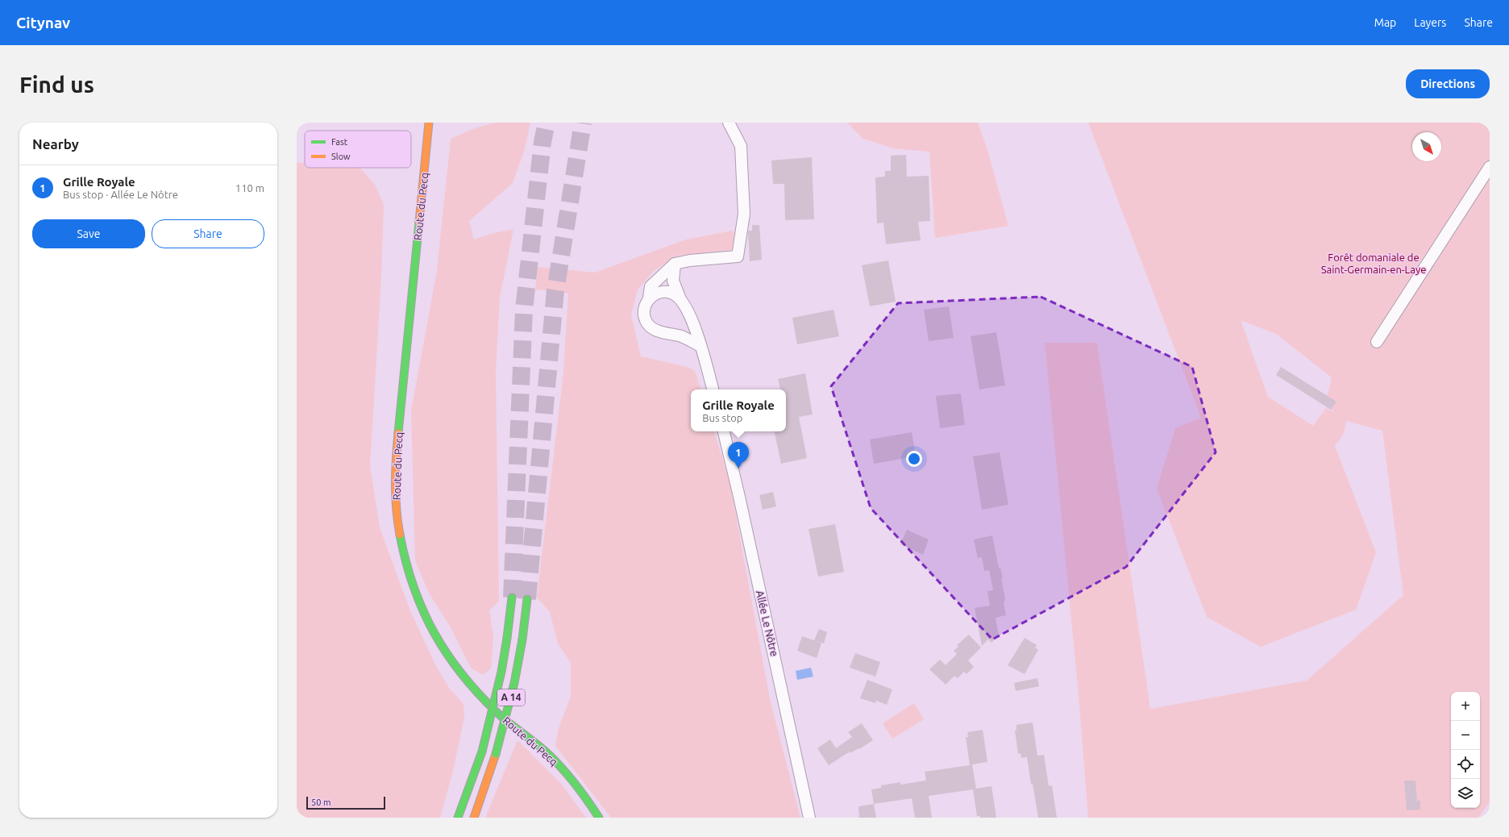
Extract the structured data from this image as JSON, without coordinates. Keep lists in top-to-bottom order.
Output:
{
  "streets": {
    "main road": ["Route du Pecq", "A 14"],
    "street": ["Allée Le Nôtre"]
  },
  "parks": ["Forêt domaniale de Saint-Germain-en-Laye"],
  "legend": ["Fast", "Slow"],
  "scale_bar": "50 m",
  "north": "bottom right",
  "page": {
    "header": "Citynav",
    "nav": ["Map", "Layers", "Share"],
    "buttons": [
      "Directions",
      ["Save", "Share"]
    ],
    "title": "Find us",
    "heading": "Nearby",
    "list": [
      {
        "mark": "1",
        "name": "Grille Royale",
        "note": "Bus stop · Allée Le Nôtre",
        "value": "110 m"
      }
    ],
    "popup": ["Grille Royale", "Bus stop"],
    "pins": "1",
    "map_buttons": ["+", "−"],
    "scale": "50 m"
  }
}
